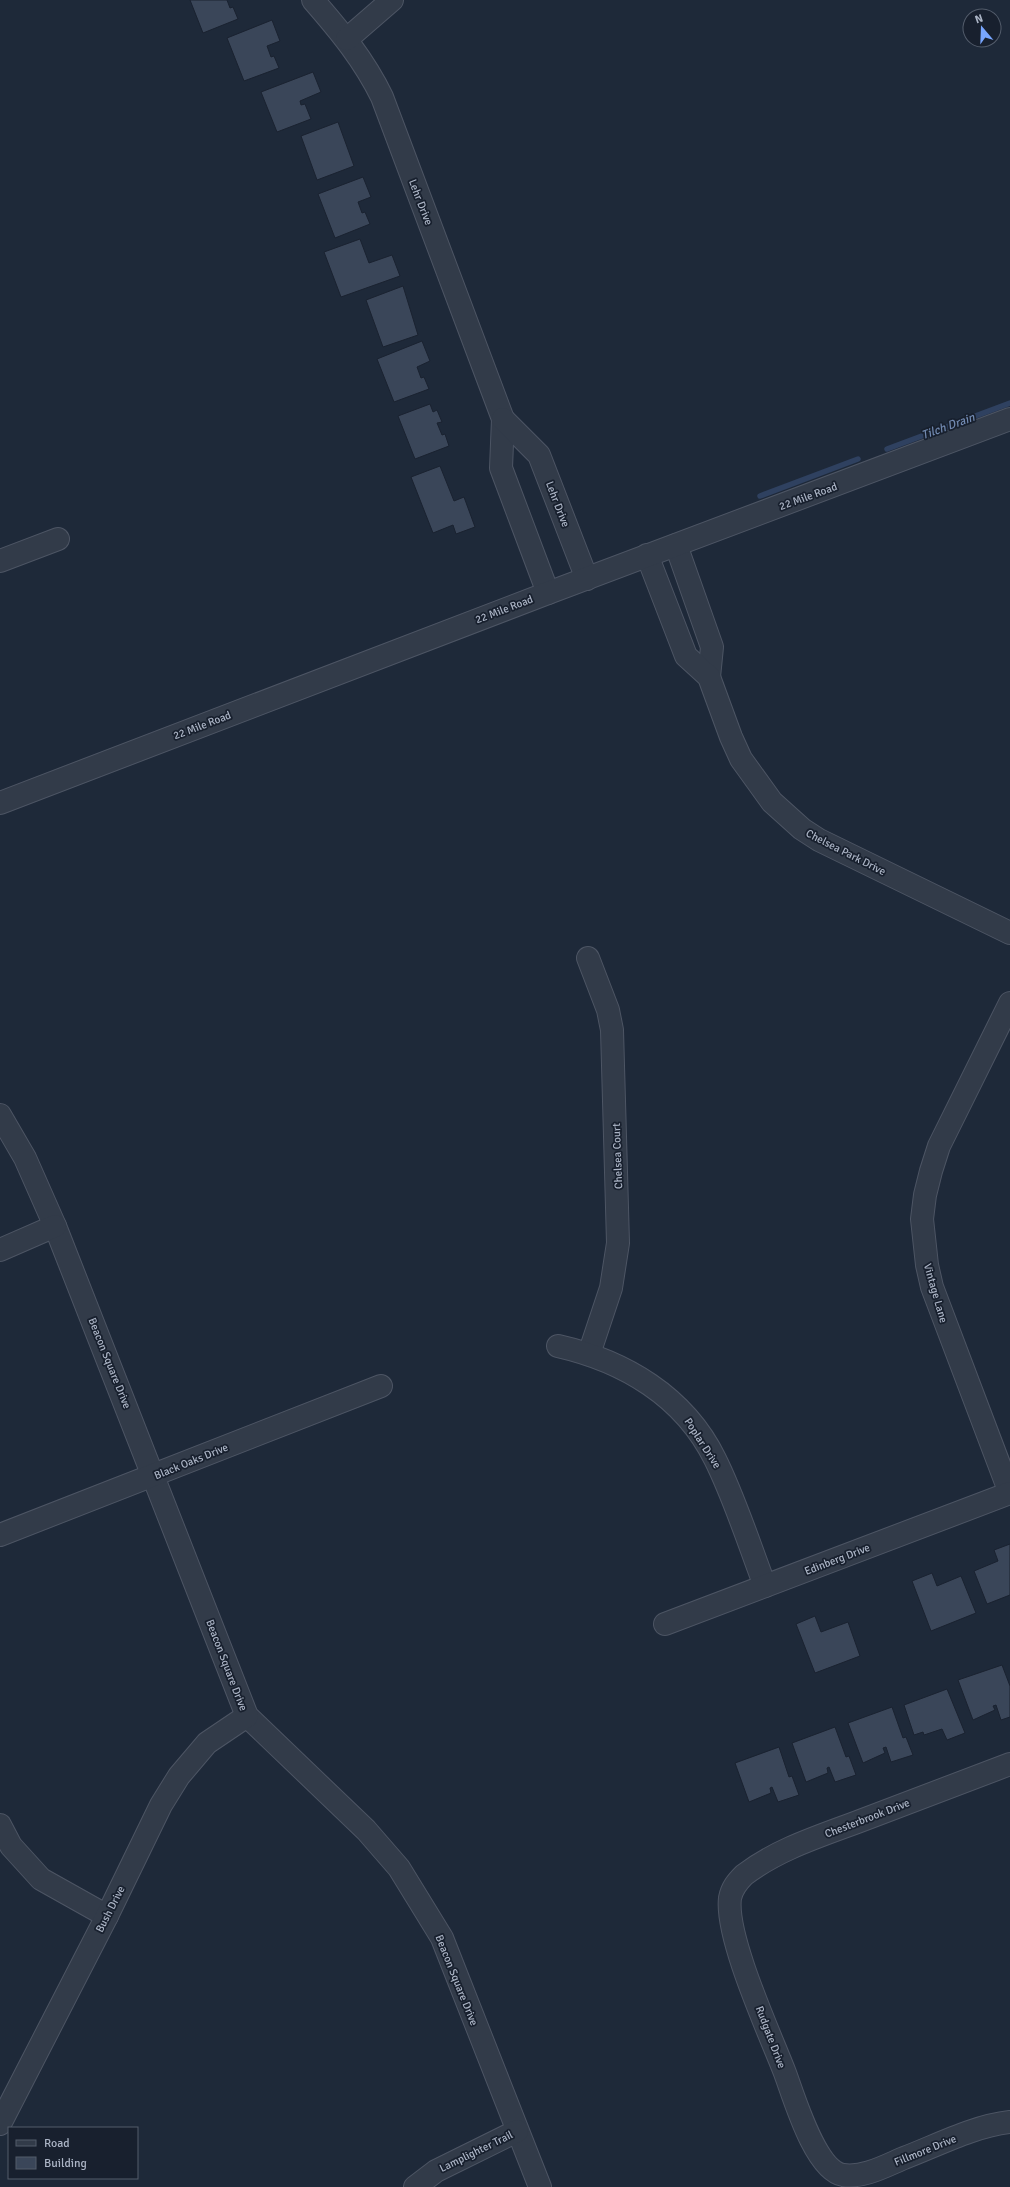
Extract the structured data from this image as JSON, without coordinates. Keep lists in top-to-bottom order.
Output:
{
  "streets": {
    "street": [
      "Lehr Drive",
      "22 Mile Road",
      "Chelsea Park Drive",
      "Chelsea Court",
      "Vintage Lane",
      "Beacon Square Drive",
      "Poplar Drive",
      "Black Oaks Drive",
      "Edinberg Drive",
      "Chesterbrook Drive",
      "Bush Drive",
      "Rudgate Drive",
      "Fillmore Drive",
      "Lamplighter Trail"
    ]
  },
  "crossings": [
    ["Lehr Drive", "22 Mile Road"],
    ["22 Mile Road", "Chelsea Park Drive"],
    ["Chelsea Court", "Poplar Drive"],
    ["Vintage Lane", "Edinberg Drive"],
    ["Beacon Square Drive", "Black Oaks Drive"],
    ["Beacon Square Drive", "Bush Drive"],
    ["Beacon Square Drive", "Lamplighter Trail"],
    ["Poplar Drive", "Edinberg Drive"],
    ["Chesterbrook Drive", "Rudgate Drive"],
    ["Rudgate Drive", "Fillmore Drive"]
  ],
  "water": ["Tilch Drain"],
  "legend": ["Road", "Building"],
  "north": "top"
}
